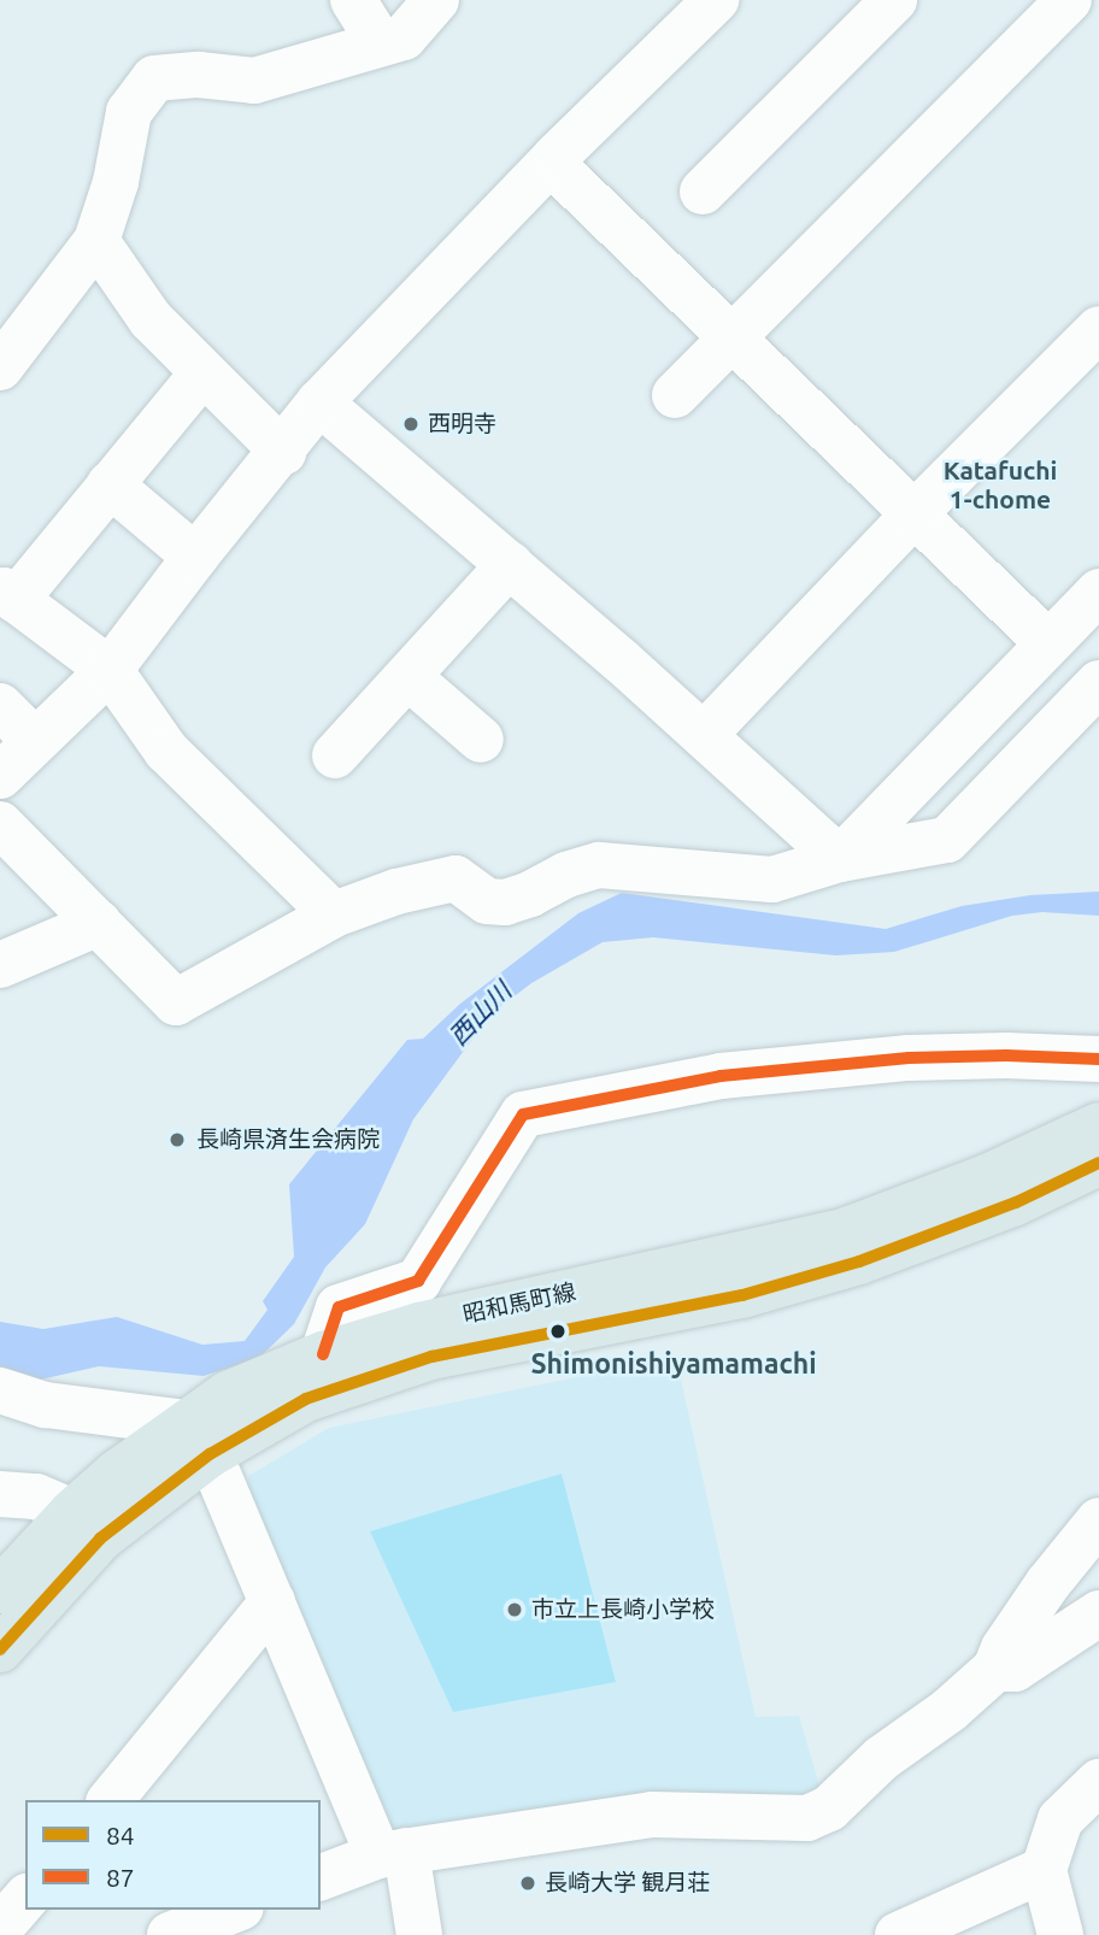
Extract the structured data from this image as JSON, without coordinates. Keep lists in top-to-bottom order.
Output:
{
  "streets": {
    "main road": ["昭和馬町線"]
  },
  "districts": ["Katafuchi 1-chome", "Shimonishiyamamachi"],
  "water": ["西山川"],
  "places": [
    "西明寺",
    "長崎県済生会病院",
    "市立上長崎小学校",
    "長崎大学 観月荘"
  ],
  "lines": ["transit line 87", "transit line 84"],
  "legend": ["84", "87"]
}
